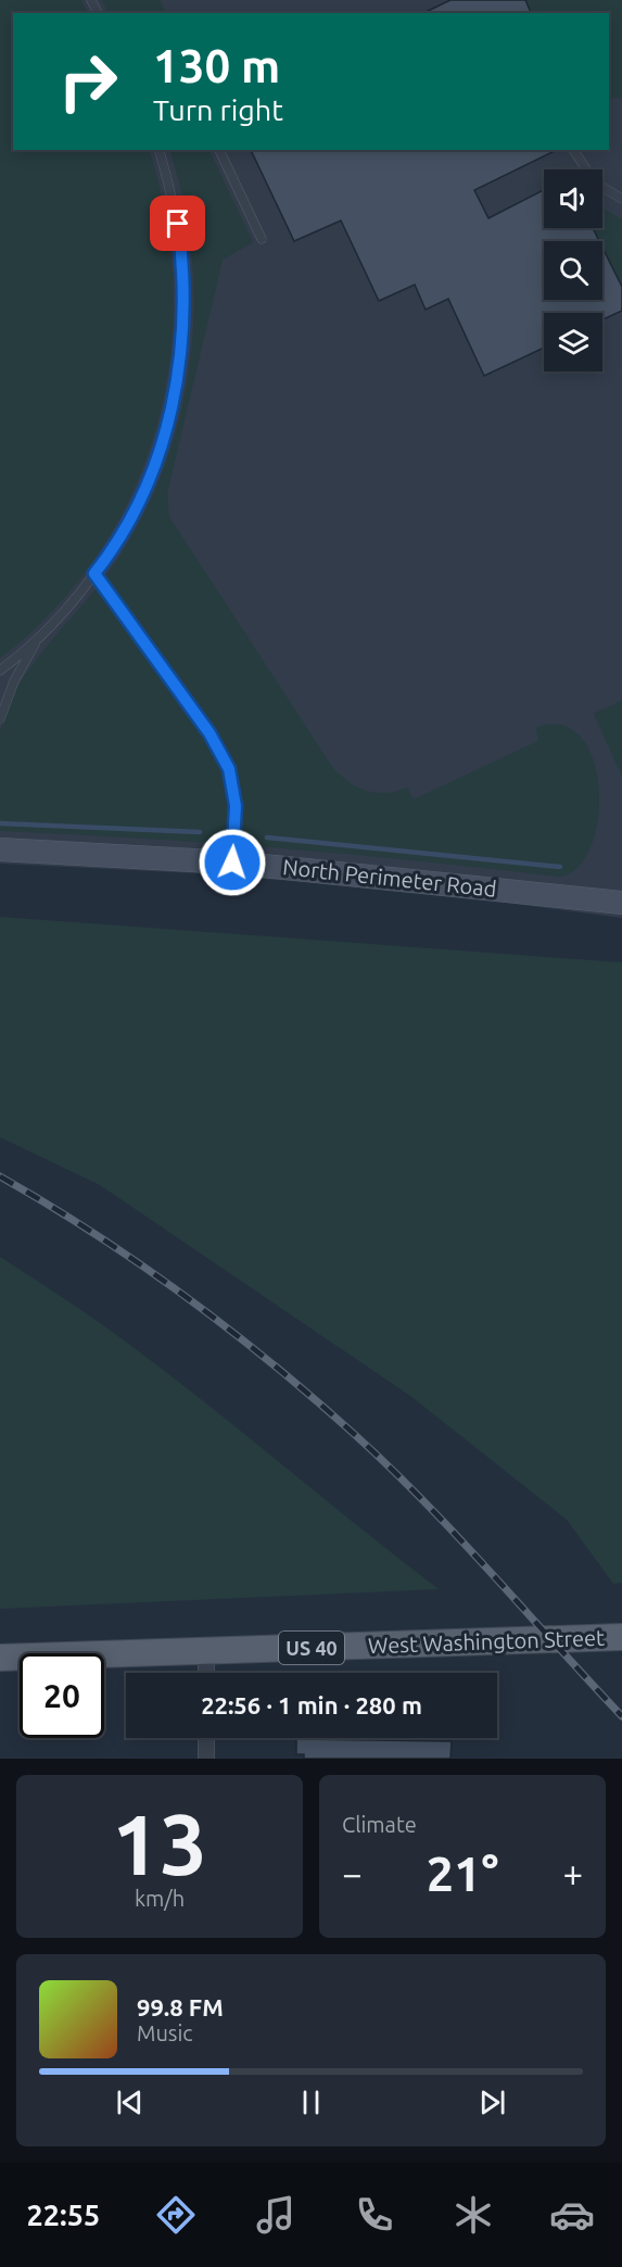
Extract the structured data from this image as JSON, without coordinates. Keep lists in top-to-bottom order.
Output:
{
  "streets": {
    "main road": ["West Washington Street", "US 40"],
    "street": ["North Perimeter Road"]
  },
  "page": {
    "turn": ["130 m", "Turn right"],
    "limit": "20",
    "trip": "22:56 · 1 min · 280 m",
    "tile": [
      ["13", "km/h"],
      "Climate"
    ],
    "heat": ["−", "21°", "+"],
    "song": ["99.8 FM", "Music"],
    "tabs": "22:55"
  }
}
